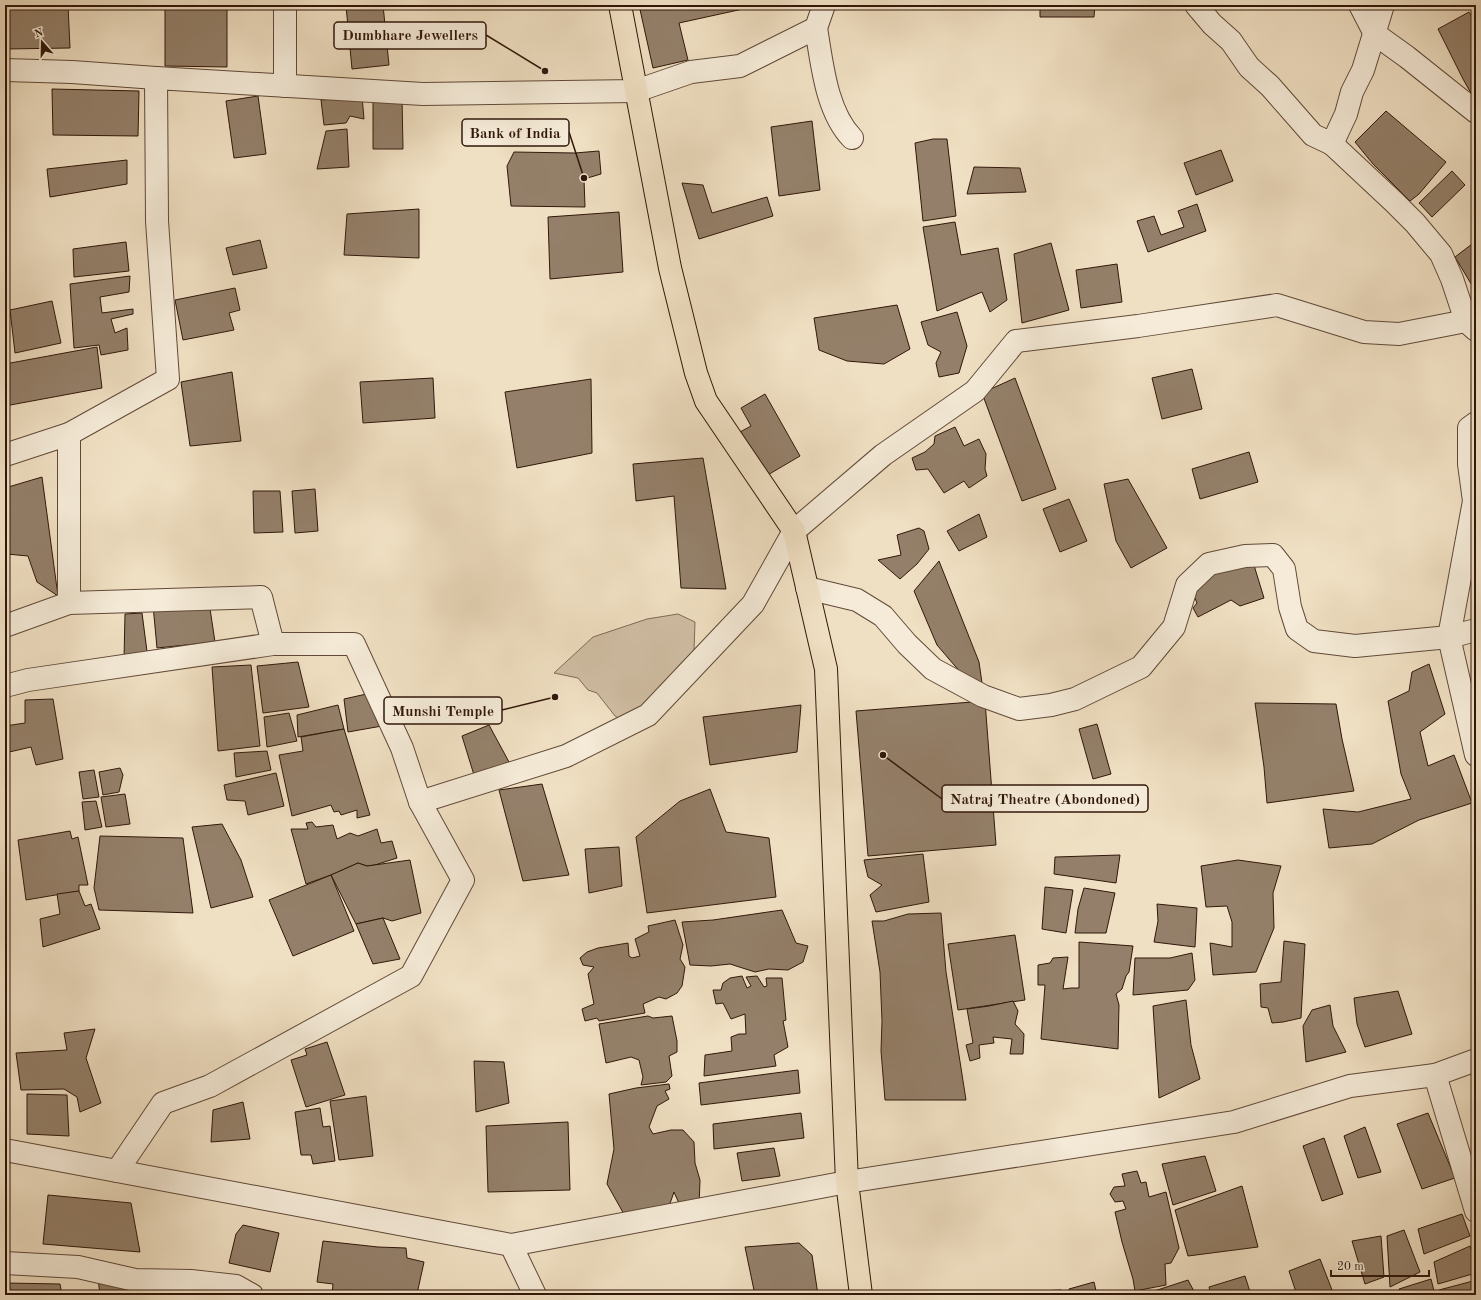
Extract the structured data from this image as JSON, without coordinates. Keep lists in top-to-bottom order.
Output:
{
  "places": [
    "Dumbhare Jewellers",
    "Bank of India",
    "Munshi Temple",
    "Natraj Theatre (Abondoned)"
  ],
  "scale_bar": "20 m",
  "north": "top"
}
